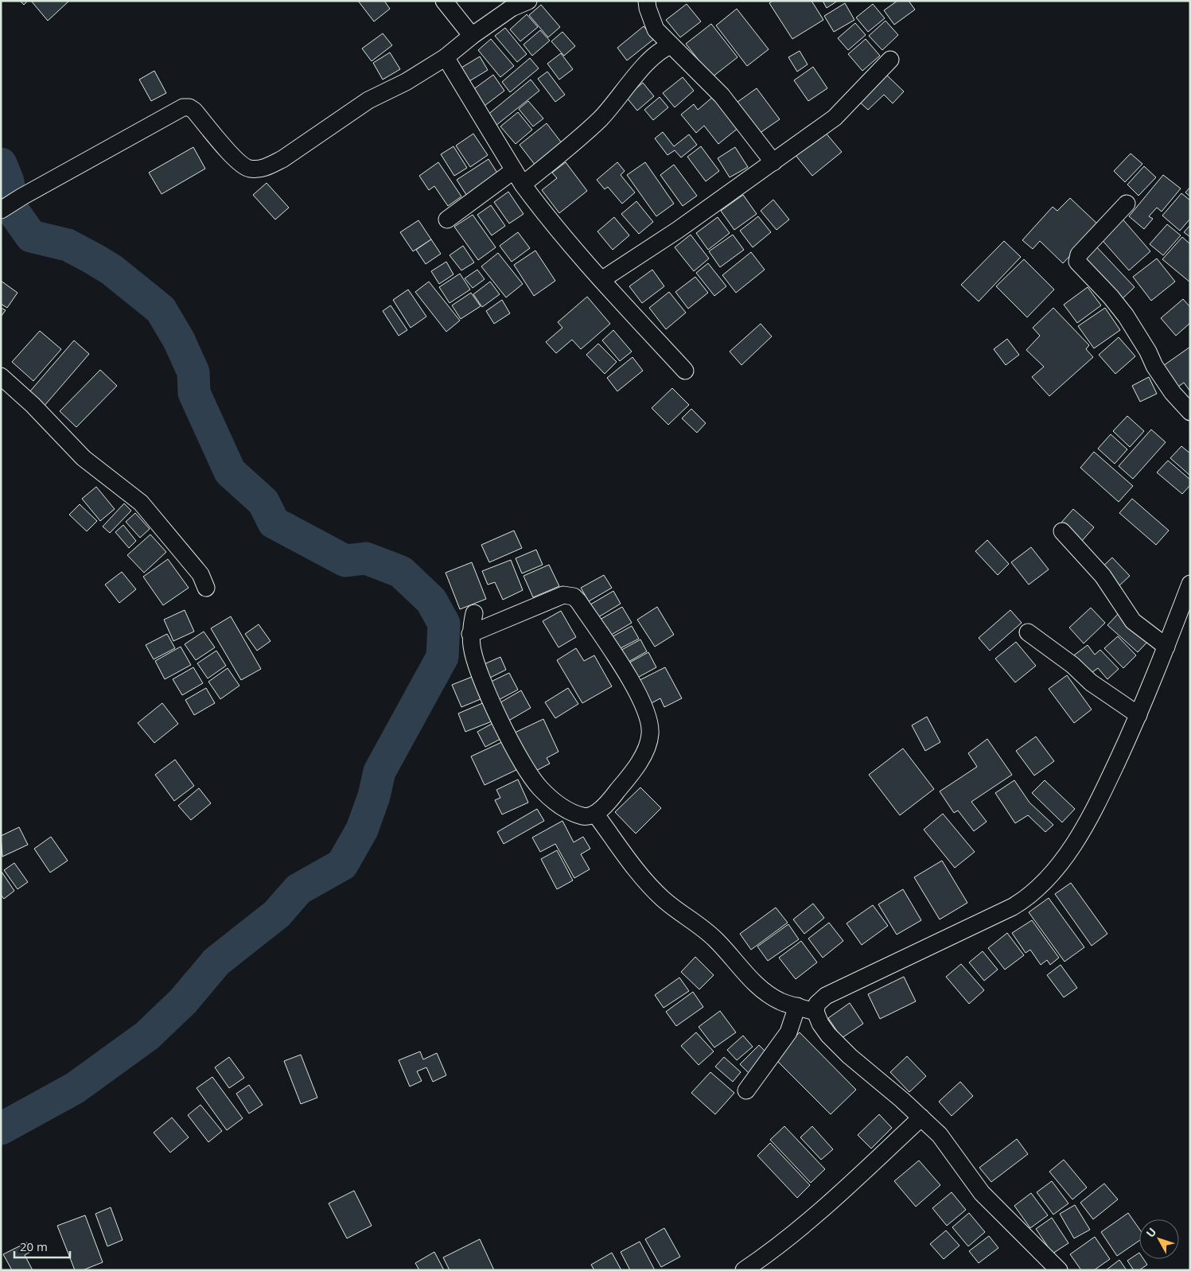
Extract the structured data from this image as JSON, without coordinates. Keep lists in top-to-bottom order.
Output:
{
  "scale_bar": "20 m",
  "north": "top left"
}
